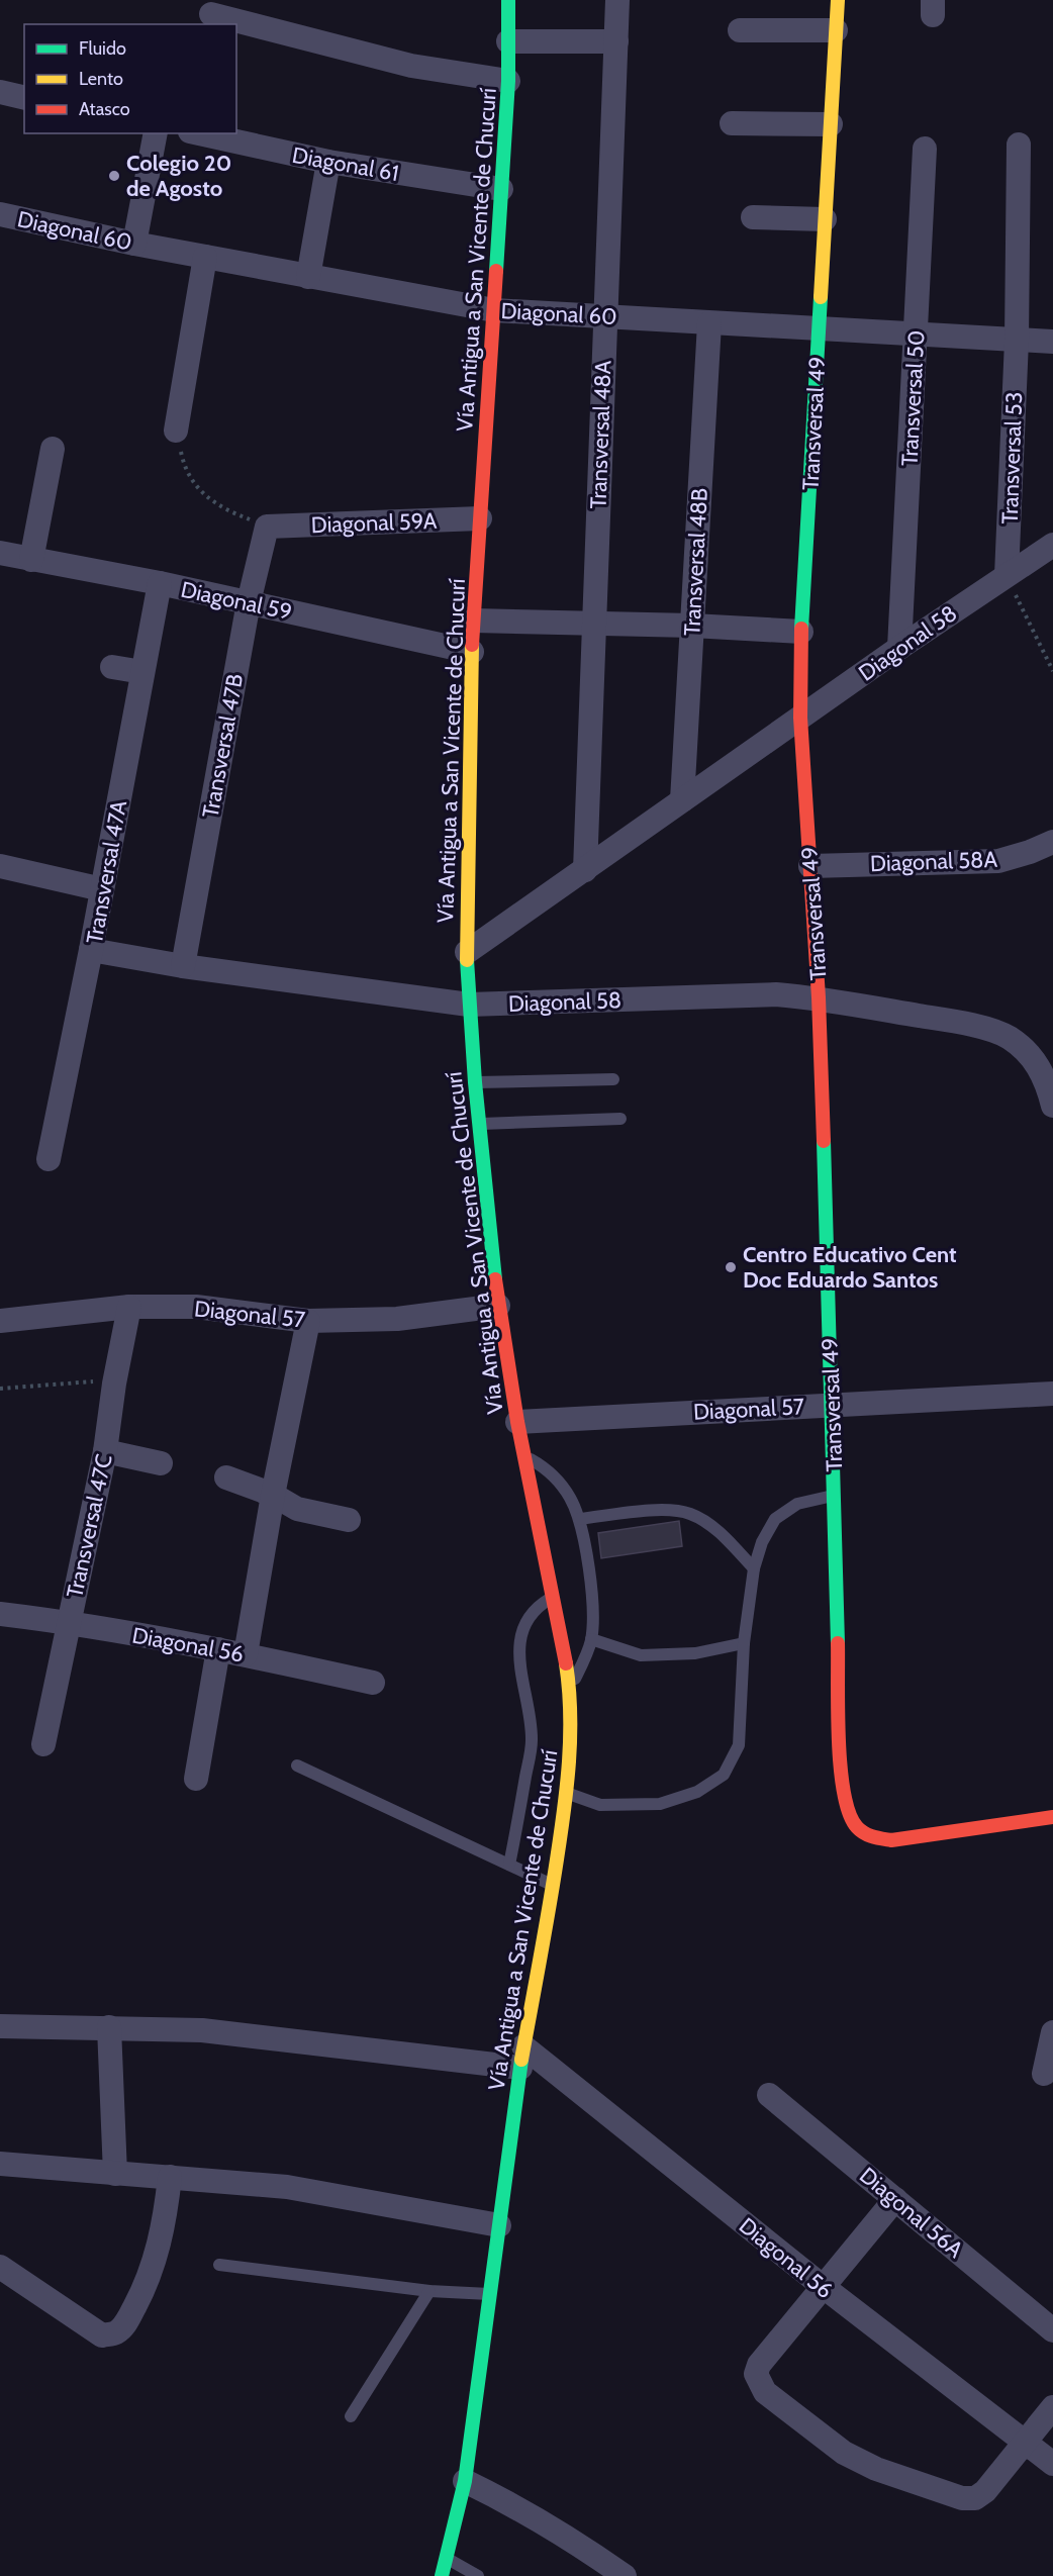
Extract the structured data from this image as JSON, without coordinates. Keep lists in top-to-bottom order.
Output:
{
  "streets": {
    "main road": ["Vía Antigua a San Vicente de Chucurí", "Transversal 49"],
    "street": [
      "Diagonal 61",
      "Diagonal 60",
      "Transversal 50",
      "Transversal 48A",
      "Transversal 53",
      "Diagonal 59A",
      "Transversal 48B",
      "Diagonal 59",
      "Diagonal 58",
      "Transversal 47B",
      "Diagonal 58A",
      "Transversal 47A",
      "Diagonal 57",
      "Transversal 47C",
      "Diagonal 56",
      "Diagonal 56A"
    ]
  },
  "crossings": [
    ["Diagonal 61", "Vía Antigua a San Vicente de Chucurí"],
    ["Diagonal 60", "Vía Antigua a San Vicente de Chucurí"],
    ["Diagonal 60", "Transversal 50"],
    ["Diagonal 60", "Transversal 49"],
    ["Diagonal 60", "Transversal 48A"],
    ["Diagonal 60", "Transversal 53"],
    ["Diagonal 60", "Transversal 48B"],
    ["Vía Antigua a San Vicente de Chucurí", "Diagonal 59A"],
    ["Vía Antigua a San Vicente de Chucurí", "Diagonal 59"],
    ["Vía Antigua a San Vicente de Chucurí", "Diagonal 58"],
    ["Vía Antigua a San Vicente de Chucurí", "Diagonal 57"],
    ["Vía Antigua a San Vicente de Chucurí", "Diagonal 56"],
    ["Transversal 50", "Diagonal 58"],
    ["Transversal 49", "Diagonal 58"],
    ["Transversal 49", "Diagonal 58A"],
    ["Transversal 49", "Diagonal 57"],
    ["Transversal 48A", "Diagonal 58"],
    ["Transversal 53", "Diagonal 58"],
    ["Diagonal 59A", "Transversal 47B"],
    ["Transversal 48B", "Diagonal 58"],
    ["Diagonal 59", "Transversal 47B"],
    ["Diagonal 59", "Transversal 47A"],
    ["Diagonal 58", "Transversal 47B"],
    ["Diagonal 58", "Transversal 47A"],
    ["Diagonal 57", "Transversal 47C"],
    ["Transversal 47C", "Diagonal 56"]
  ],
  "places": ["Colegio 20 de Agosto", "Centro Educativo Cent Doc Eduardo Santos"],
  "legend": ["Fluido", "Lento", "Atasco"]
}
